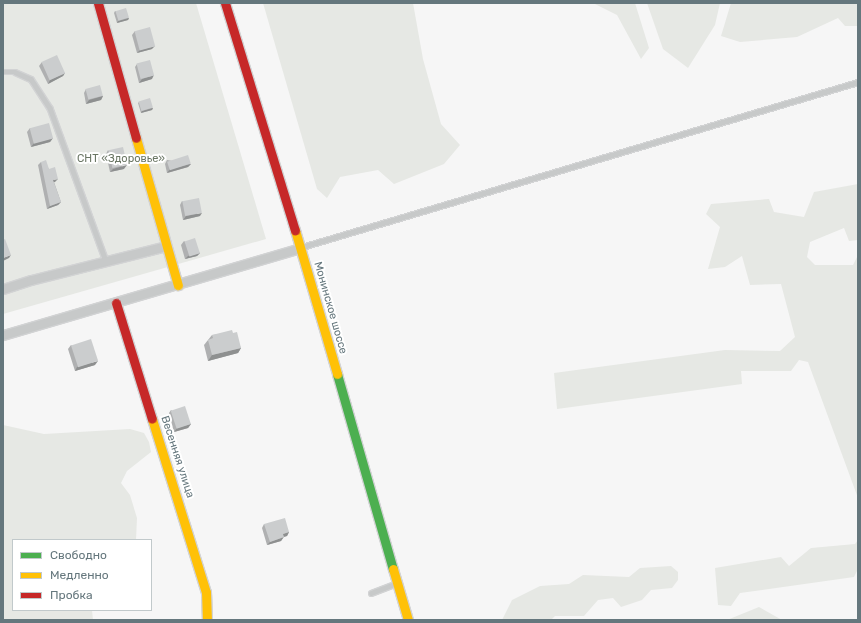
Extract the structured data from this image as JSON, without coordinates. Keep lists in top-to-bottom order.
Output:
{
  "streets": {
    "main road": ["Монинское шоссе", "Весенняя улица"]
  },
  "parks": ["СНТ «Здоровье»"],
  "legend": ["Свободно", "Медленно", "Пробка"]
}
